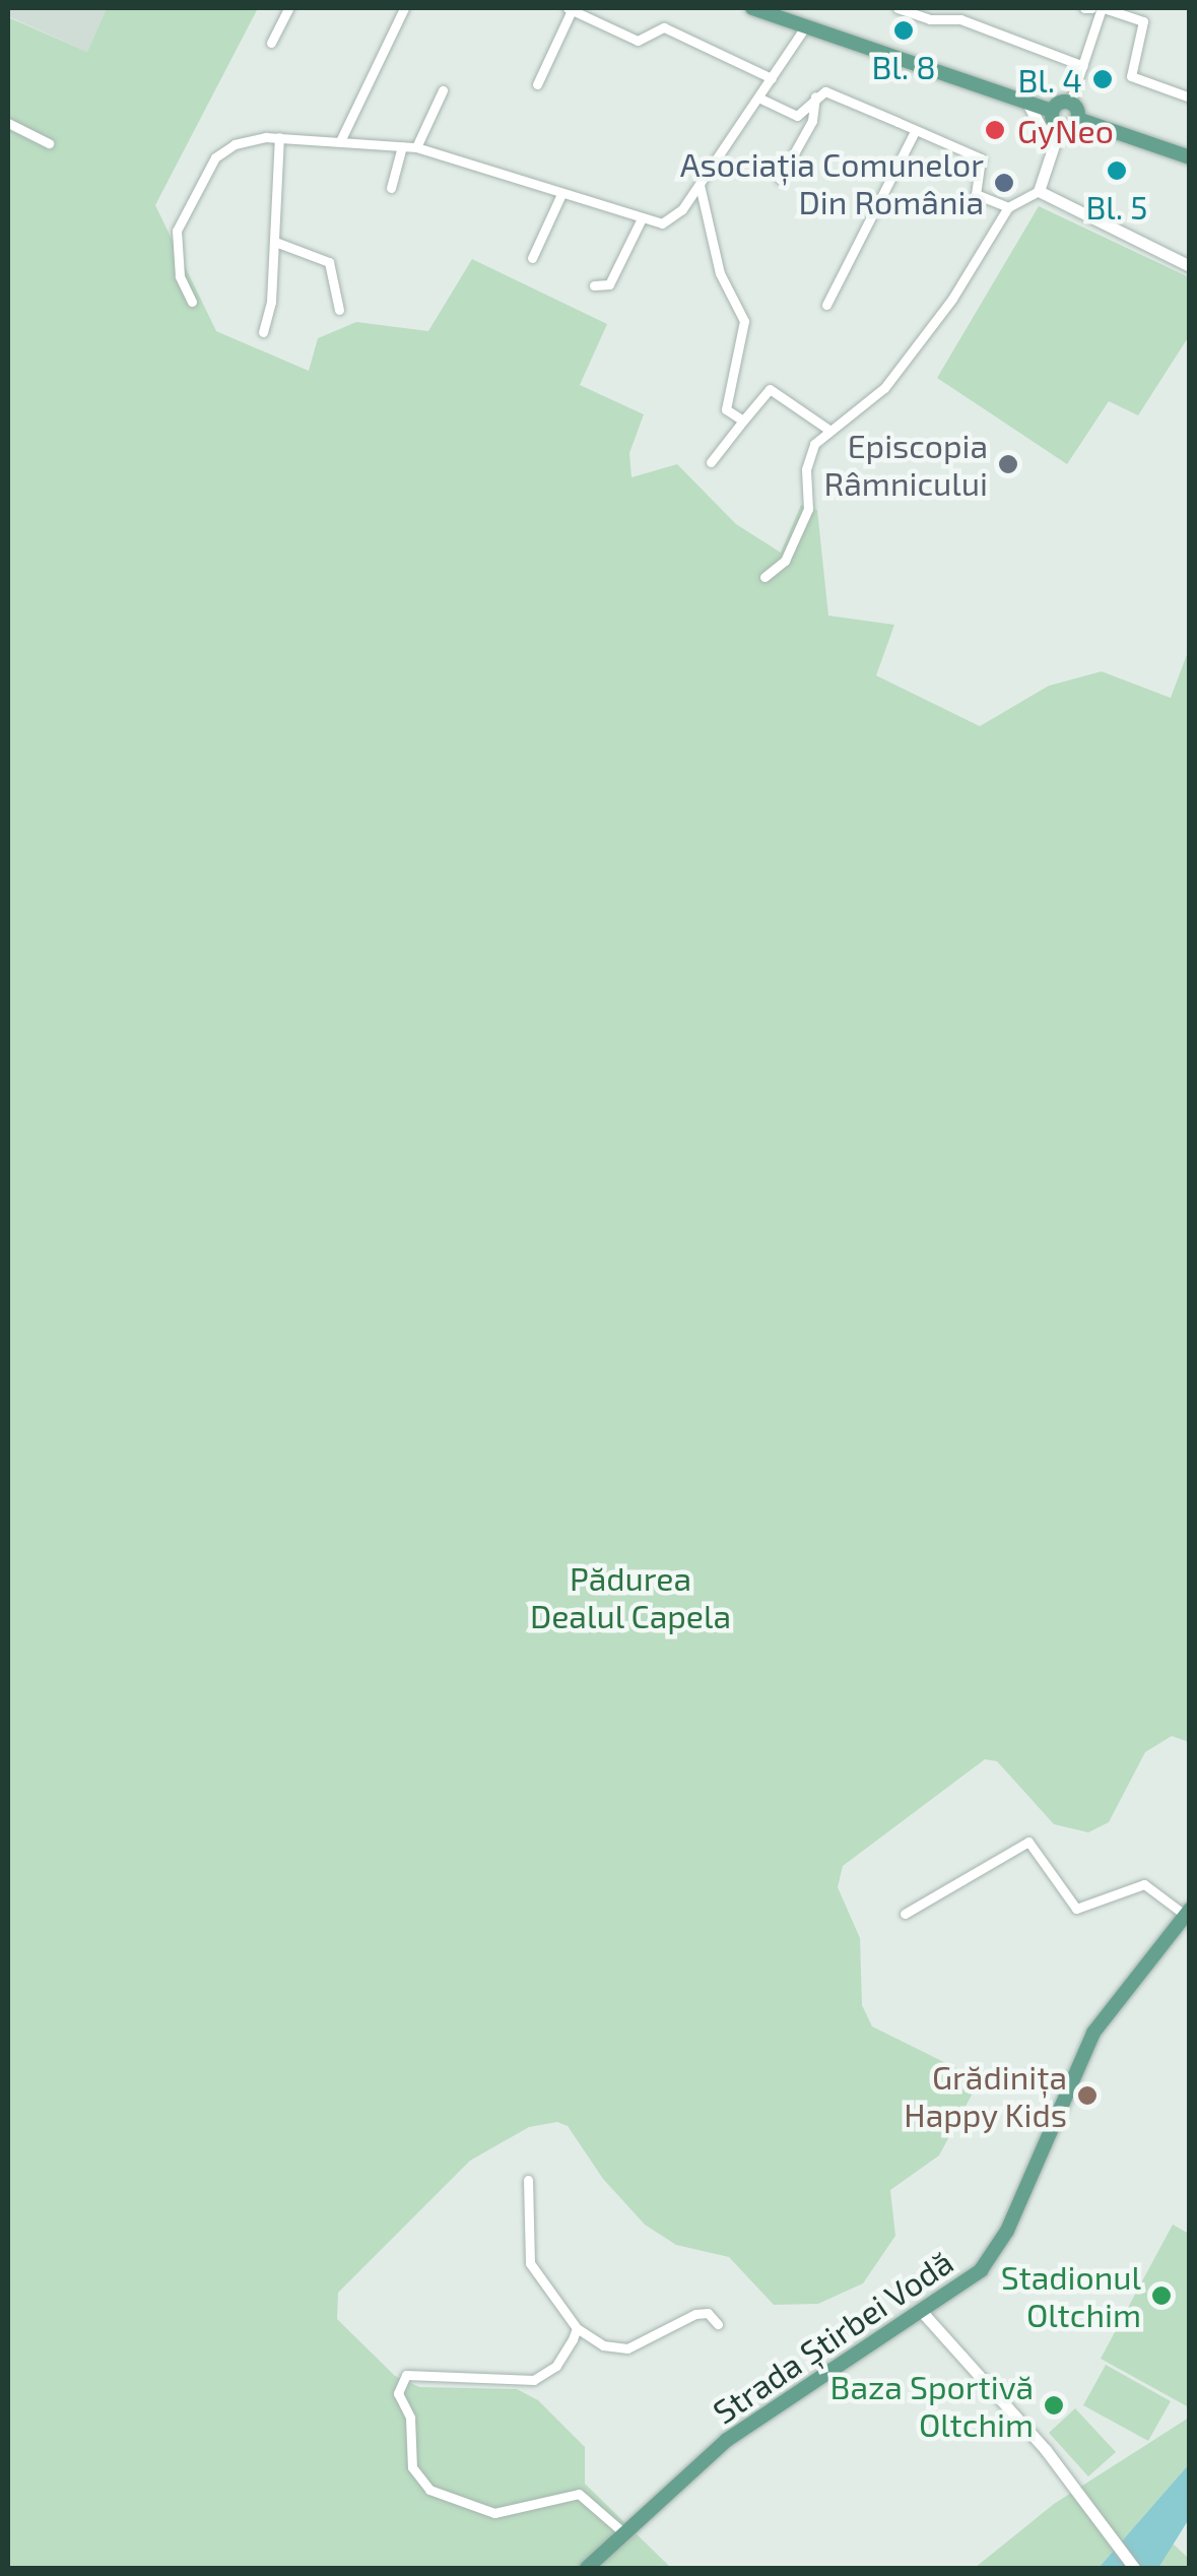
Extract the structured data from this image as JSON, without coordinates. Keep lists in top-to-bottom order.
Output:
{
  "streets": {
    "main road": ["Strada Știrbei Vodă"]
  },
  "parks": ["Pădurea Dealul Capela"],
  "places": [
    "Bl. 8",
    "Bl. 4",
    "GyNeo",
    "Bl. 5",
    "Asociația Comunelor Din România",
    "Episcopia Râmnicului",
    "Grădinița Happy Kids",
    "Stadionul Oltchim",
    "Baza Sportivă Oltchim"
  ]
}
